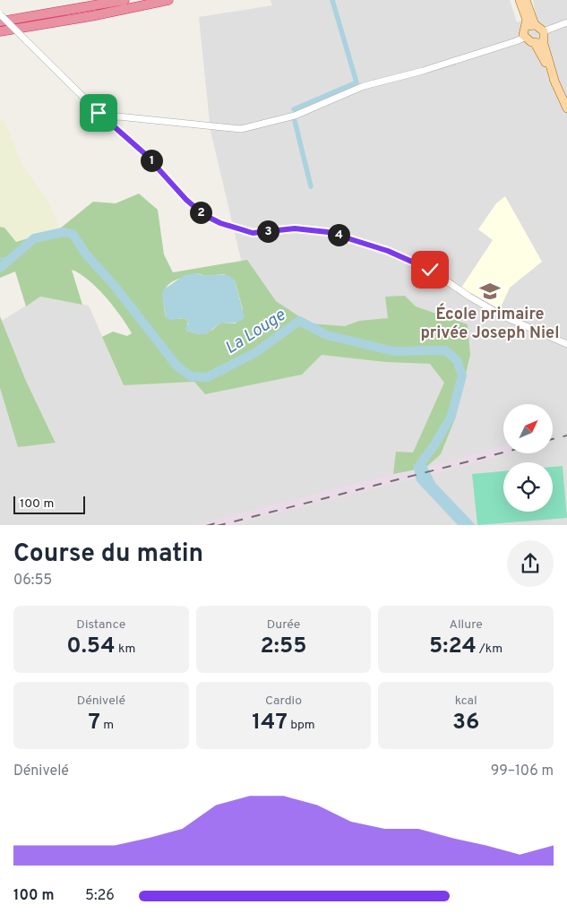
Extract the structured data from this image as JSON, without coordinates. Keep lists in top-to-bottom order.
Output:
{
  "water": ["La Louge"],
  "places": {
    "school or university": ["École primaire privée Joseph Niel"]
  },
  "scale_bar": "100 m",
  "north": "top right",
  "page": {
    "pins": [
      "1",
      "2",
      "3",
      "4"
    ],
    "scale": "100 m",
    "heading": ["Course du matin", "06:55"],
    "stats": [
      ["Distance", "0.54 km"],
      ["Durée", "2:55"],
      ["Allure", "5:24 /km"],
      ["Dénivelé", "7 m"],
      ["Cardio", "147 bpm"],
      ["kcal", "36"]
    ],
    "chart": ["Dénivelé", "99–106 m"],
    "list": [
      {
        "name": "100 m",
        "note": "5:26"
      }
    ]
  }
}
